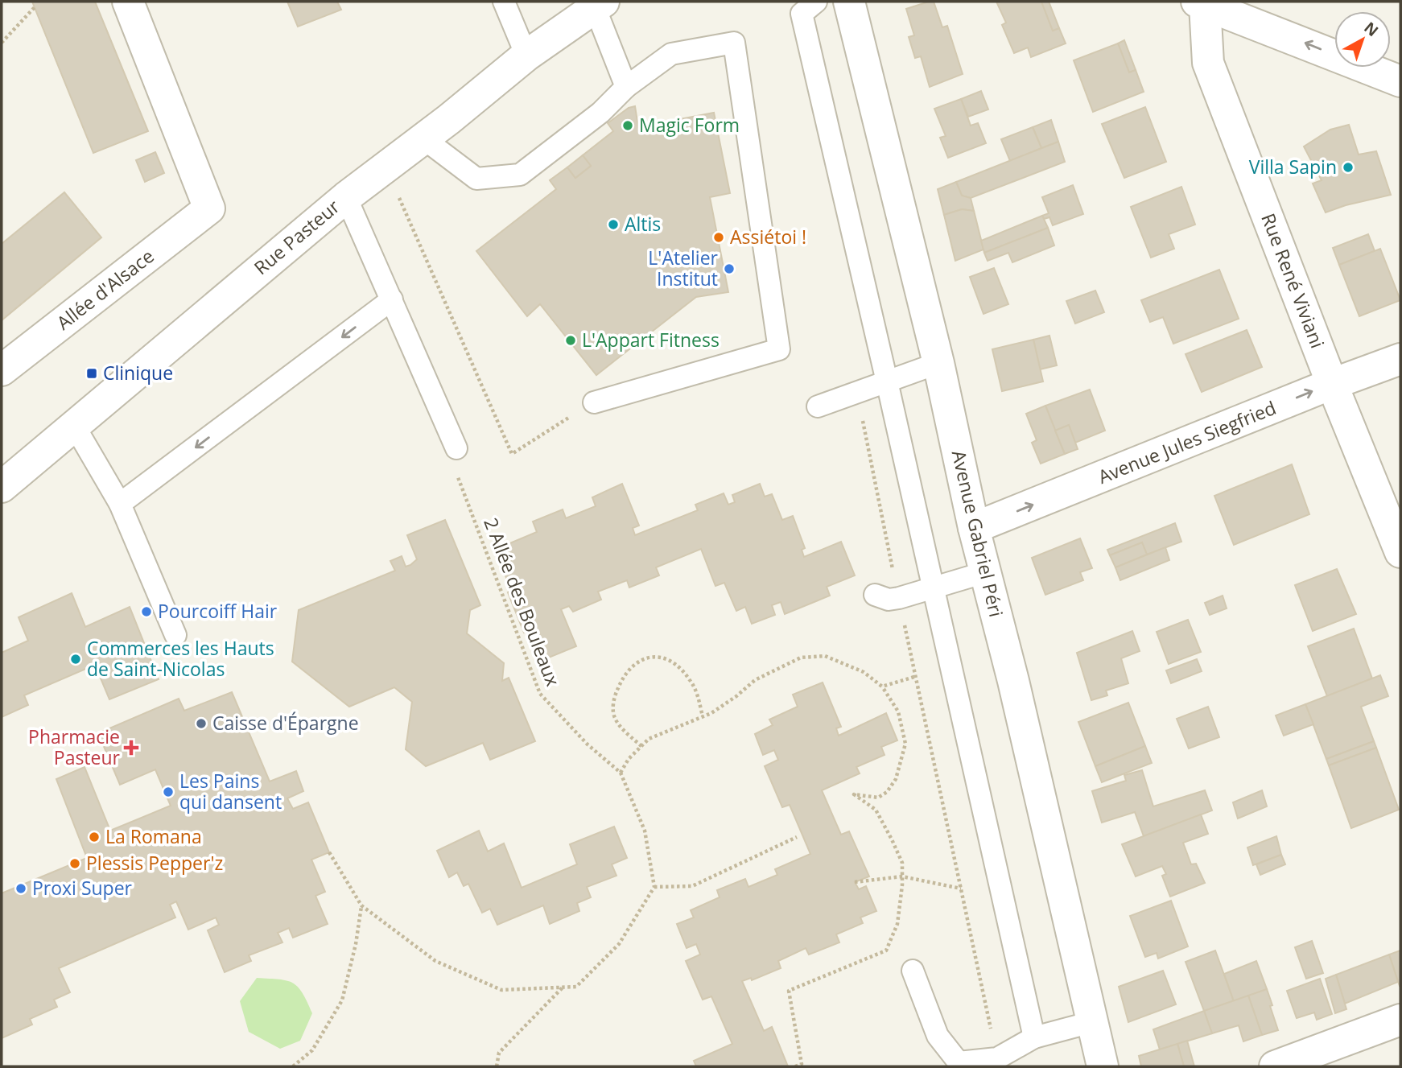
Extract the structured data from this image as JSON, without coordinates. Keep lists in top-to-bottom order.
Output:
{
  "streets": {
    "street": [
      "Rue Pasteur",
      "Rue René Viviani",
      "Allée d'Alsace",
      "Avenue Jules Siegfried",
      "Avenue Gabriel Péri"
    ],
    "path": ["2 Allée des Bouleaux"]
  },
  "crossings": [
    ["Rue René Viviani", "Avenue Jules Siegfried"],
    ["Avenue Jules Siegfried", "Avenue Gabriel Péri"]
  ],
  "one_way": ["Avenue Jules Siegfried"],
  "places": {
    "other": [
      "Magic Form",
      "Villa Sapin",
      "Altis",
      "Assiétoi !",
      "L'Atelier Institut",
      "L'Appart Fitness",
      "Pourcoiff Hair",
      "Commerces les Hauts de Saint-Nicolas",
      "Caisse d'Épargne",
      "Les Pains qui dansent",
      "La Romana",
      "Plessis Pepper'z",
      "Proxi Super"
    ],
    "transit": ["Clinique"],
    "health": ["Pharmacie Pasteur"]
  },
  "north": "top right"
}
